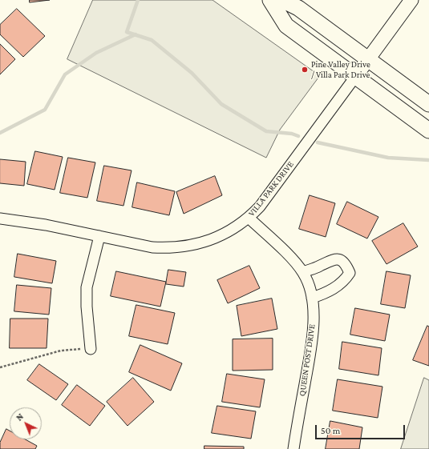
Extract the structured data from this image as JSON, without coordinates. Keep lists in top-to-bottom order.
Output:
{
  "streets": {
    "street": ["VILLA PARK DRIVE", "QUEEN POST DRIVE"]
  },
  "crossings": [
    ["VILLA PARK DRIVE", "QUEEN POST DRIVE"]
  ],
  "places": ["Pine Valley Drive / Villa Park Drive"],
  "scale_bar": "50 m",
  "north": "top left"
}
